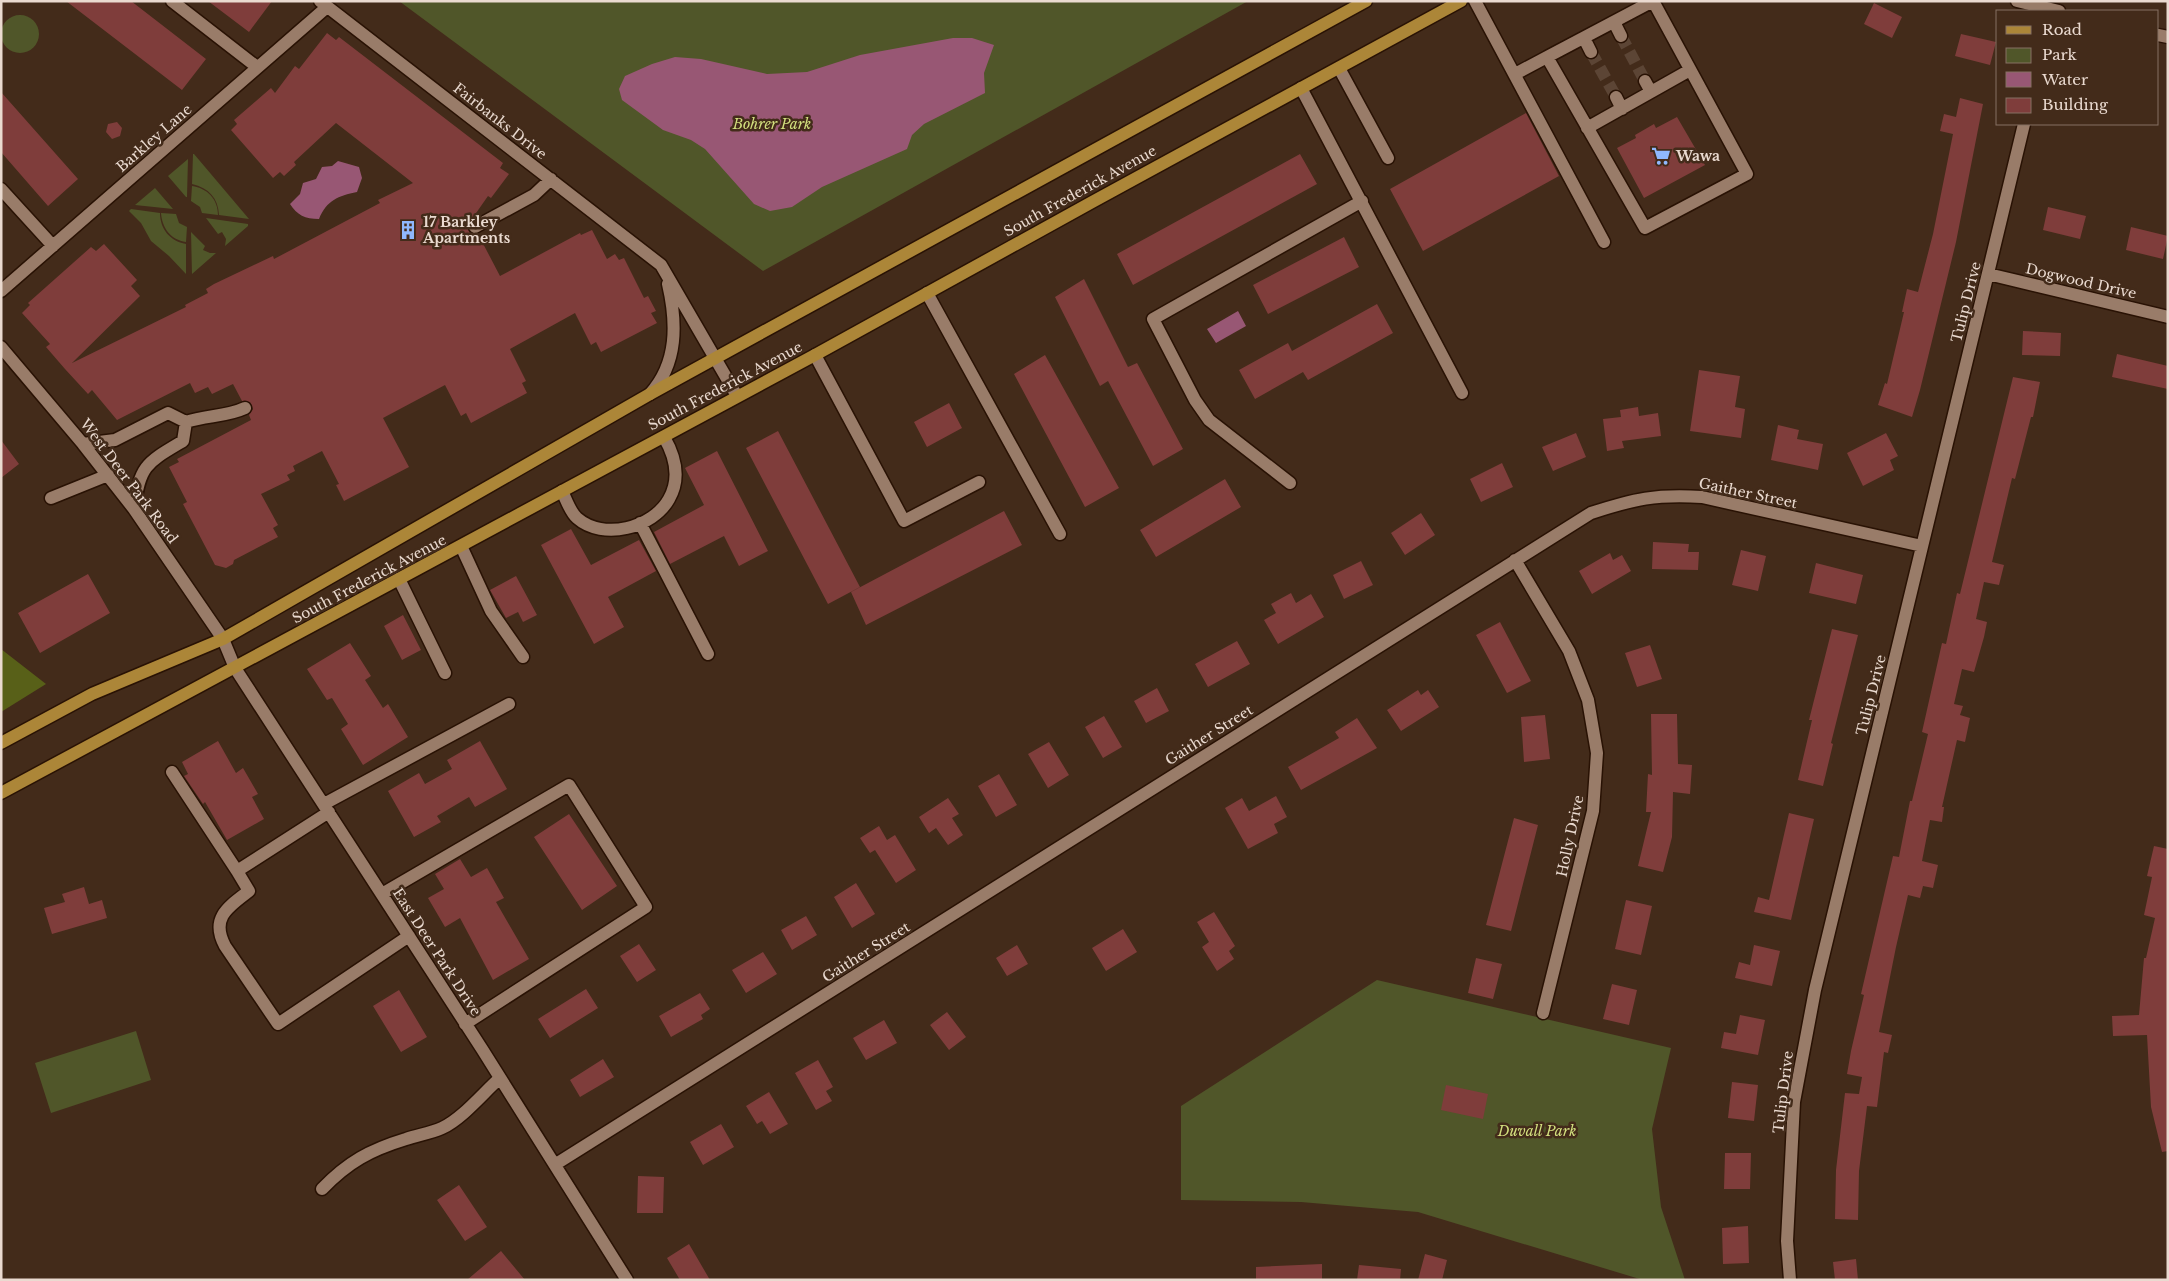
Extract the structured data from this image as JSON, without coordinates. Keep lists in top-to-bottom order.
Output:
{
  "streets": {
    "main road": ["South Frederick Avenue"],
    "street": [
      "Fairbanks Drive",
      "Barkley Lane",
      "Dogwood Drive",
      "Tulip Drive",
      "West Deer Park Road",
      "Gaither Street",
      "Holly Drive",
      "East Deer Park Drive"
    ]
  },
  "crossings": [
    ["Fairbanks Drive", "Barkley Lane"],
    ["Fairbanks Drive", "South Frederick Avenue"],
    ["South Frederick Avenue", "West Deer Park Road"],
    ["South Frederick Avenue", "East Deer Park Drive"],
    ["Dogwood Drive", "Tulip Drive"],
    ["Tulip Drive", "Gaither Street"],
    ["West Deer Park Road", "East Deer Park Drive"],
    ["Gaither Street", "Holly Drive"],
    ["Gaither Street", "East Deer Park Drive"]
  ],
  "parks": ["Bohrer Park", "Duvall Park"],
  "places": {
    "supermarket": ["Wawa"],
    "building": ["17 Barkley Apartments"]
  },
  "legend": [
    "Road",
    "Park",
    "Water",
    "Building"
  ]
}
